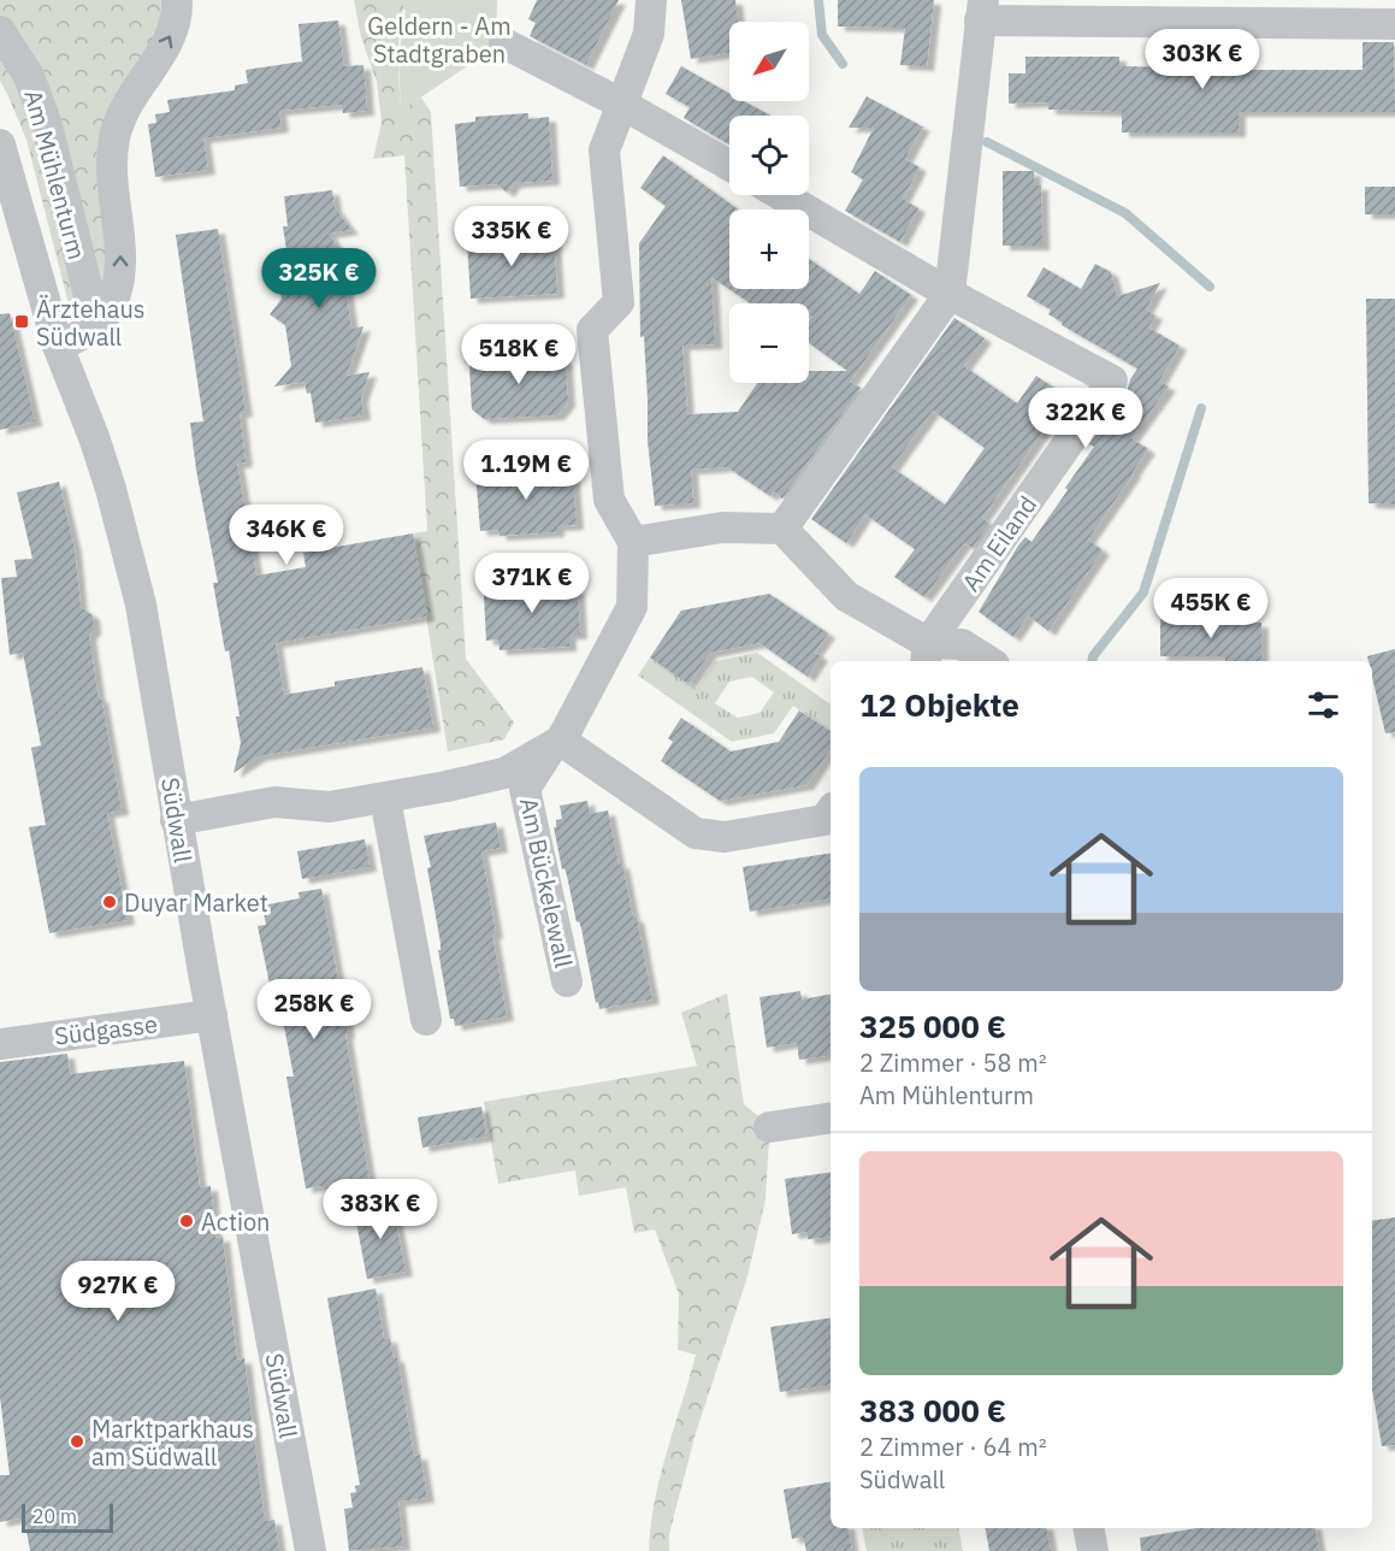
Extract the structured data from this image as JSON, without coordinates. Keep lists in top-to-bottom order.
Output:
{
  "streets": {
    "street": [
      "Am Mühlenturm",
      "Am Eiland",
      "Südwall",
      "Am Bückelewall",
      "Südgasse"
    ]
  },
  "crossings": [
    ["Am Mühlenturm", "Südwall"],
    ["Südwall", "Am Bückelewall"],
    ["Südwall", "Südgasse"]
  ],
  "one_way": ["Am Mühlenturm"],
  "parks": ["Geldern - Am Stadtgraben"],
  "places": {
    "transit": ["Ärztehaus Südwall"],
    "other": ["Duyar Market", "Action", "Marktparkhaus am Südwall"]
  },
  "scale_bar": "20 m",
  "north": "bottom left",
  "page": {
    "map_buttons": ["+", "−"],
    "price": [
      "303K €",
      "335K €",
      "325K €",
      "518K €",
      "322K €",
      "1.19M €",
      "346K €",
      "371K €",
      "455K €",
      "258K €",
      "383K €",
      "927K €"
    ],
    "heading": "12 Objekte",
    "list": [
      {
        "name": "325 000 €",
        "note": "2 Zimmer · 58 m² · Am Mühlenturm"
      },
      {
        "name": "383 000 €",
        "note": "2 Zimmer · 64 m² · Südwall"
      }
    ],
    "scale": "20 m"
  }
}
